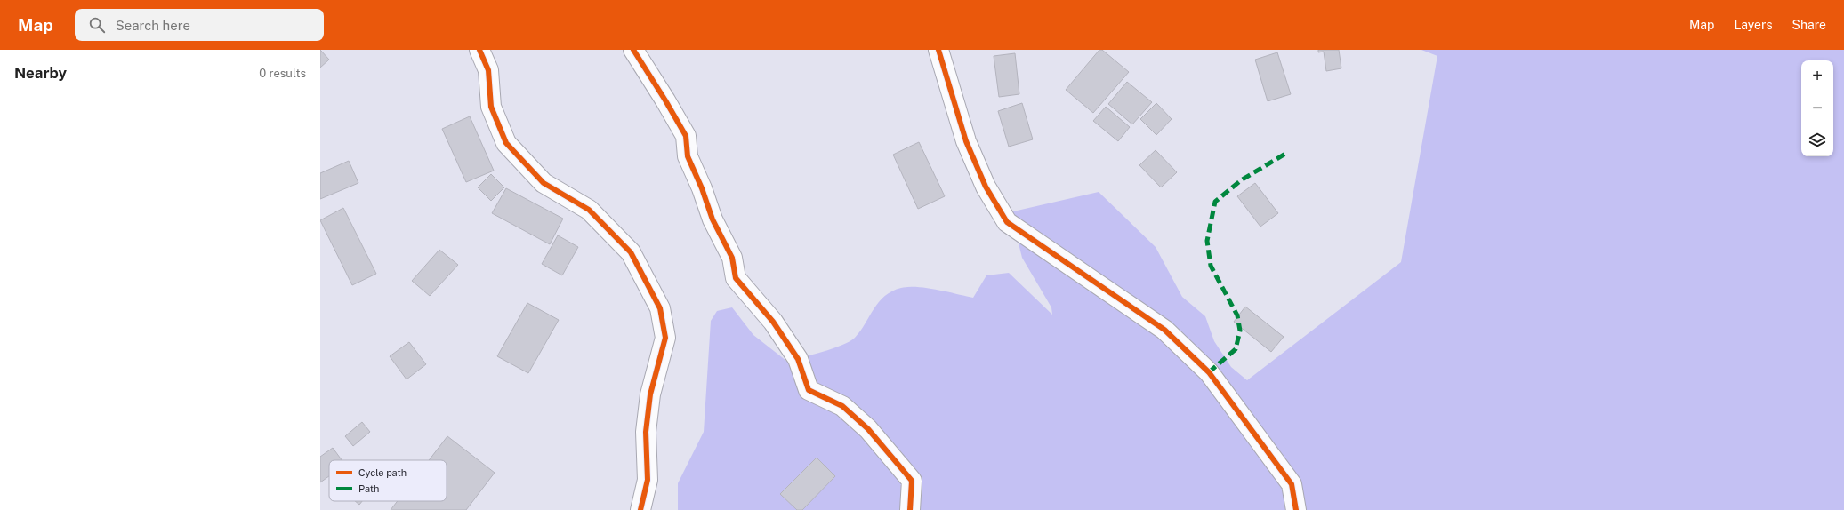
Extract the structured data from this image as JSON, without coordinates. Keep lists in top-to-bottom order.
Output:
{
  "legend": ["Cycle path", "Path"],
  "page": {
    "header": "Map",
    "search": "Search here",
    "nav": ["Map", "Layers", "Share"],
    "heading": ["Nearby", "0 results"],
    "map_buttons": ["+", "−"]
  }
}
